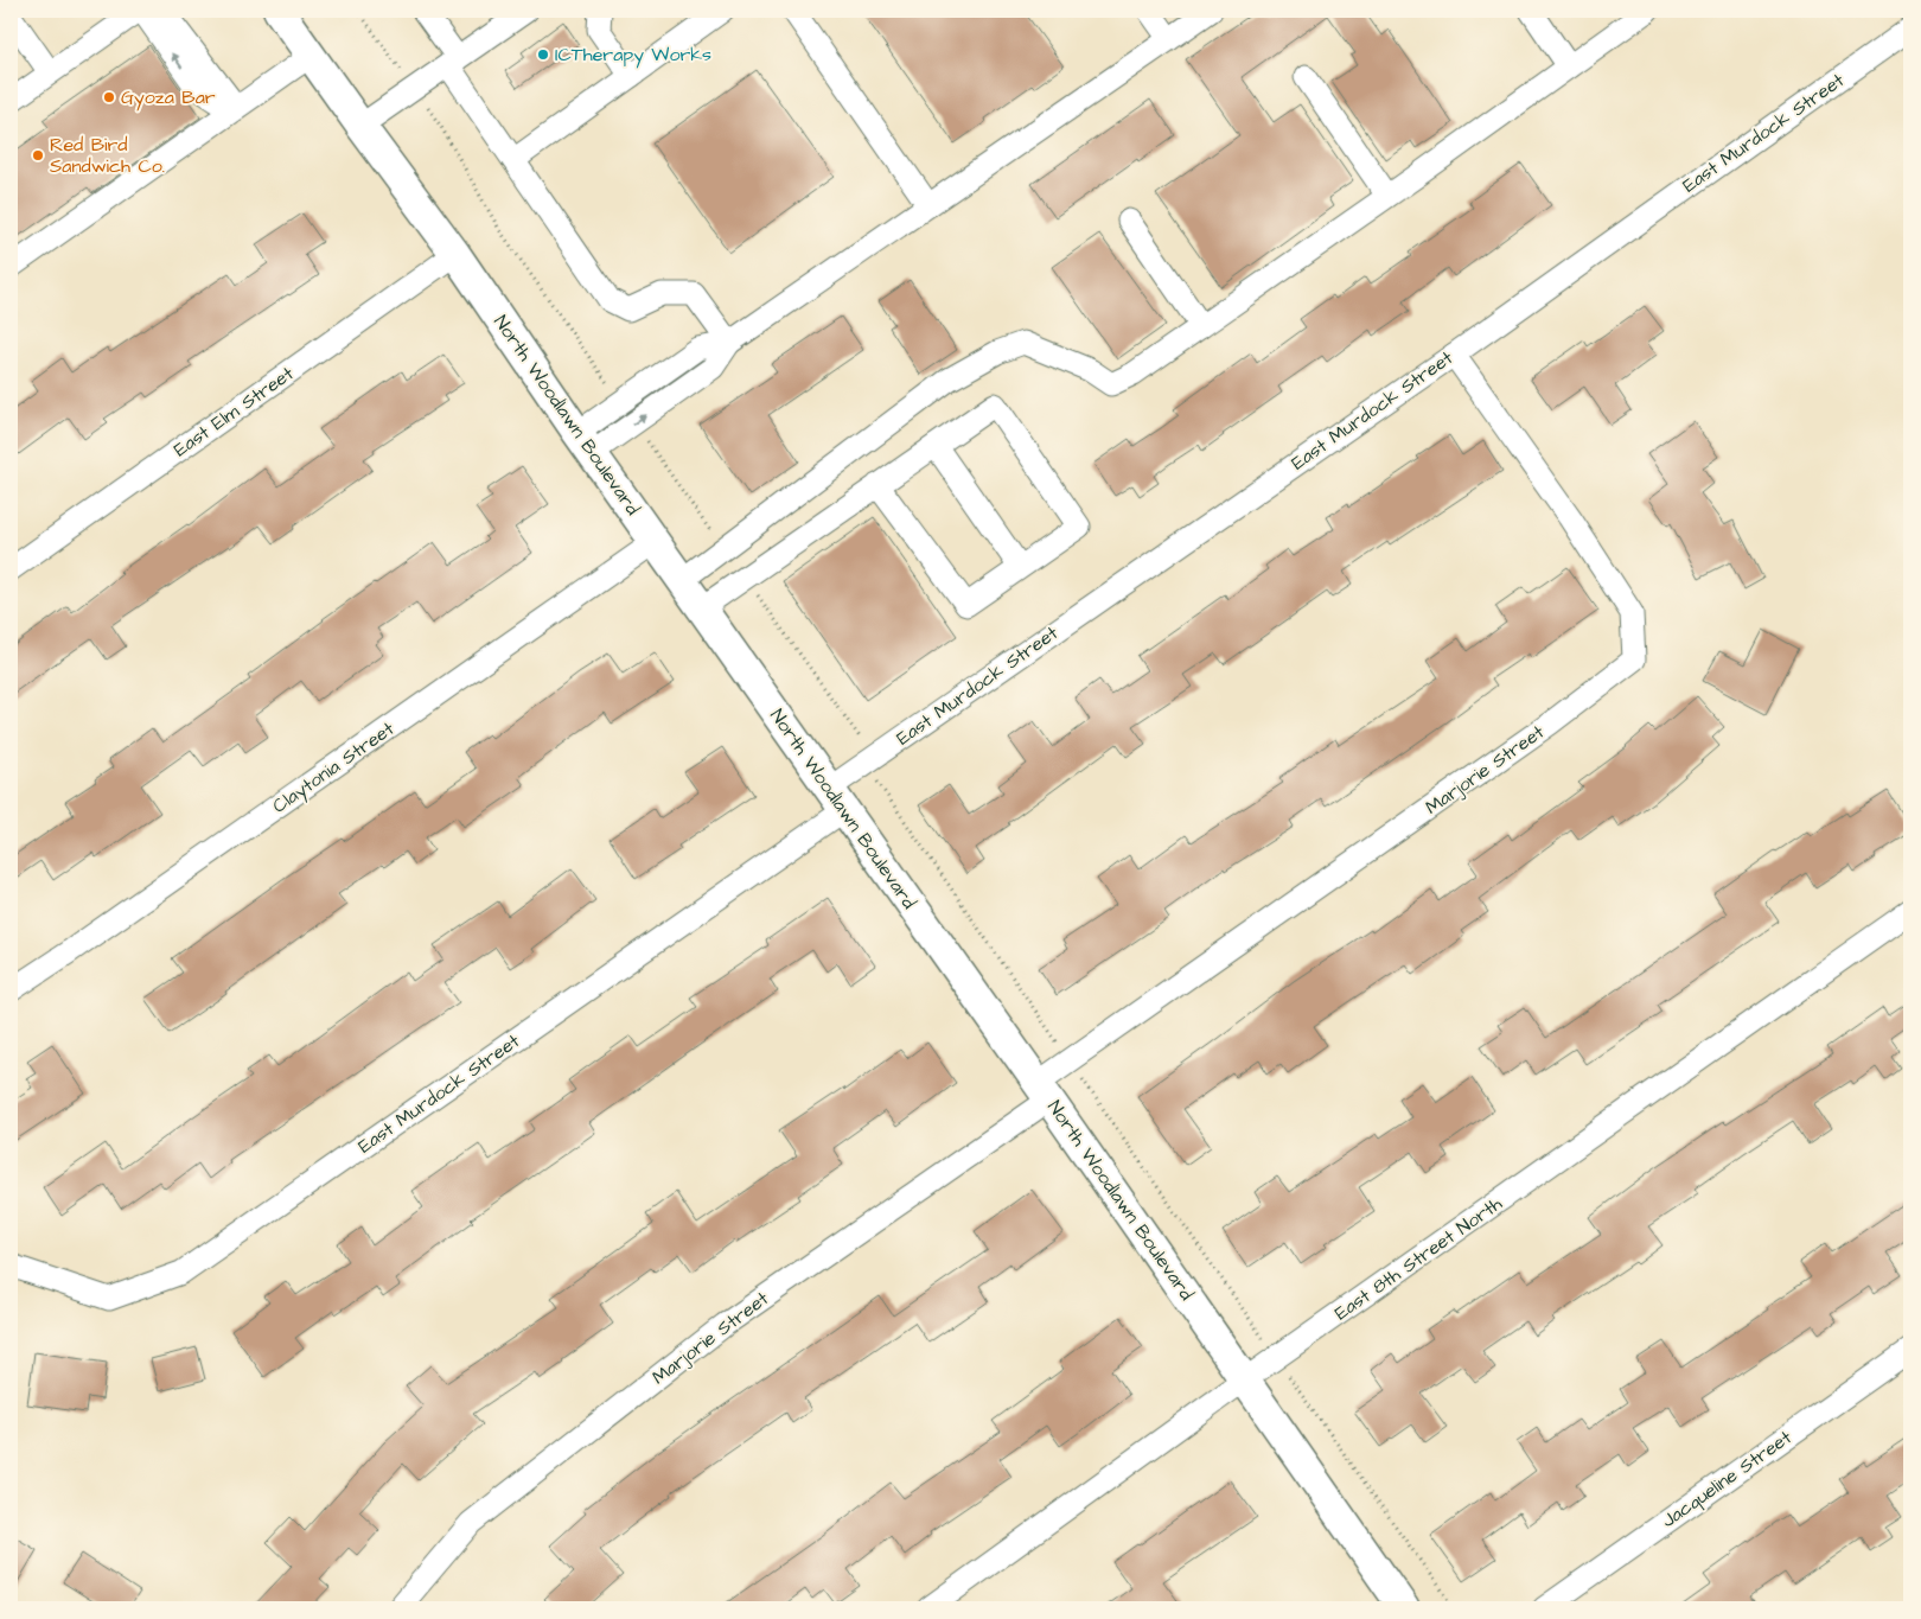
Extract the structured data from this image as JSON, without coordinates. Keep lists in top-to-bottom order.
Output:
{
  "streets": {
    "main road": ["North Woodlawn Boulevard"],
    "street": [
      "East Murdock Street",
      "East Elm Street",
      "Claytonia Street",
      "Marjorie Street",
      "East 8th Street North",
      "Jacqueline Street"
    ]
  },
  "crossings": [
    ["East Murdock Street", "North Woodlawn Boulevard"],
    ["East Murdock Street", "Marjorie Street"],
    ["East Elm Street", "North Woodlawn Boulevard"],
    ["North Woodlawn Boulevard", "Claytonia Street"],
    ["North Woodlawn Boulevard", "Marjorie Street"],
    ["North Woodlawn Boulevard", "East 8th Street North"]
  ],
  "places": ["ICTherapy Works", "Gyoza Bar", "Red Bird Sandwich Co."]
}
